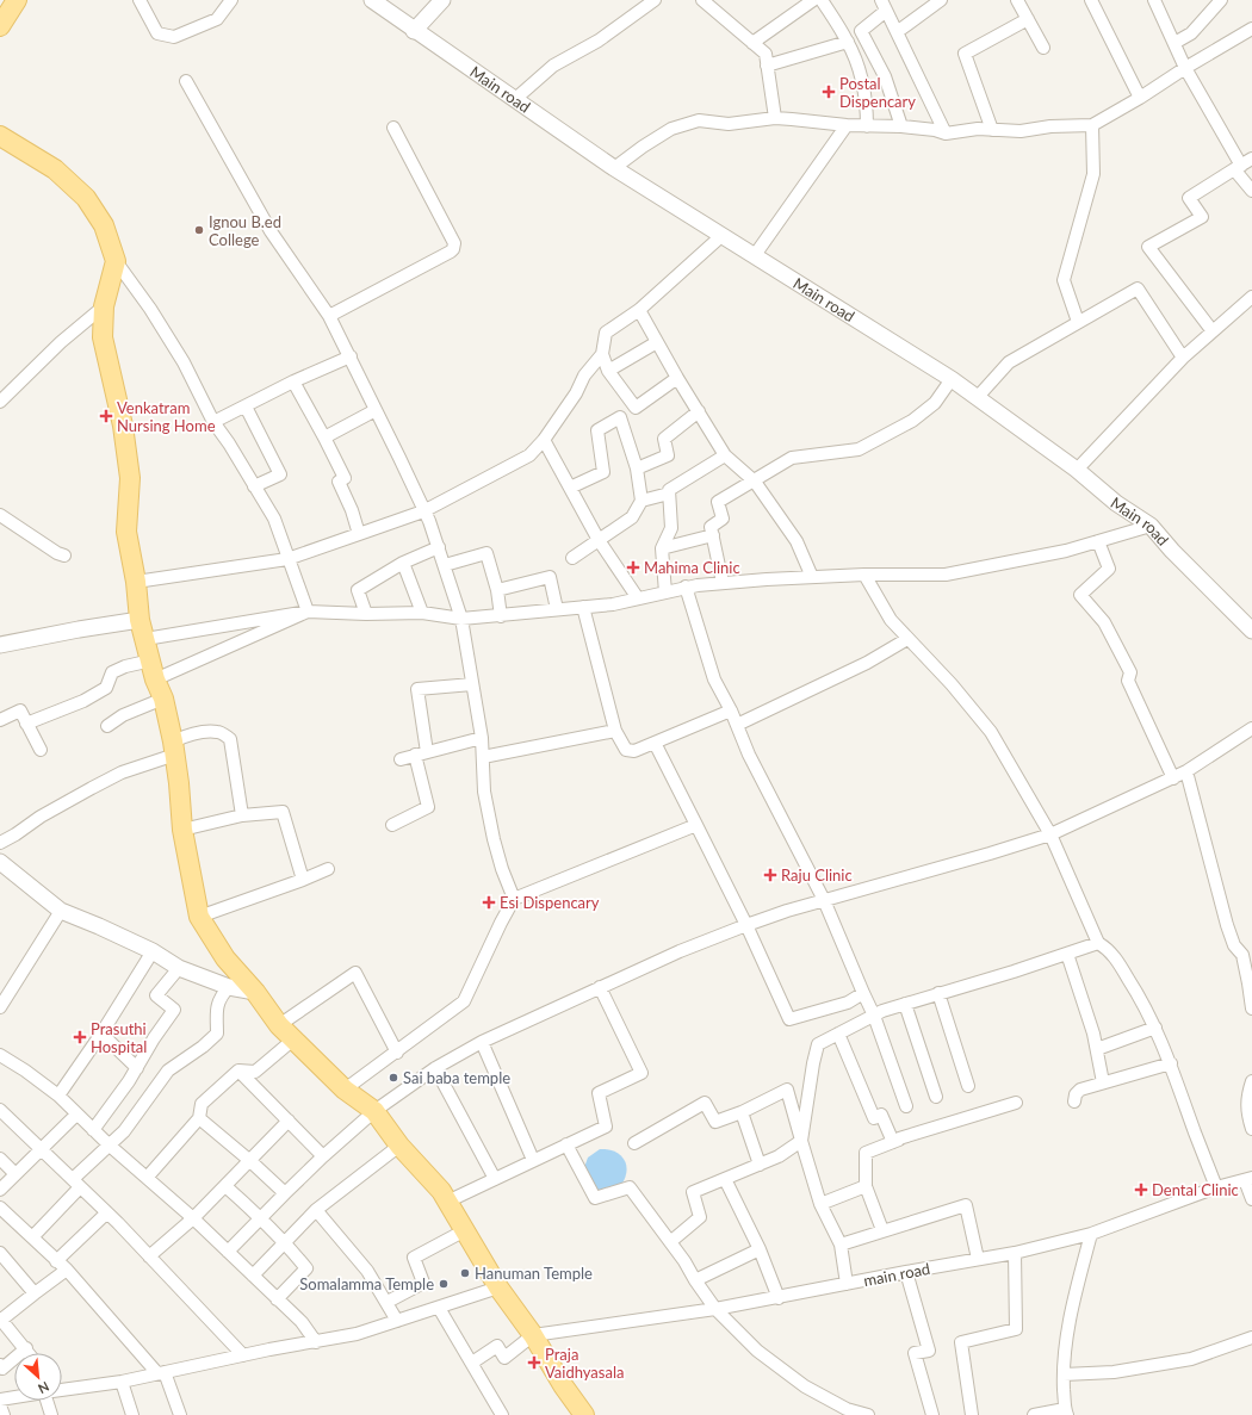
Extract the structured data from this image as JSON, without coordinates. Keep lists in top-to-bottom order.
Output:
{
  "streets": {
    "street": ["Main road", "main road"]
  },
  "places": {
    "health": [
      "Postal Dispencary",
      "Venkatram Nursing Home",
      "Mahima Clinic",
      "Raju Clinic",
      "Esi Dispencary",
      "Prasuthi Hospital",
      "Dental Clinic",
      "Praja Vaidhyasala"
    ],
    "other": [
      "Ignou B.ed College",
      "Sai baba temple",
      "Hanuman Temple",
      "Somalamma Temple"
    ]
  },
  "north": "bottom right"
}
